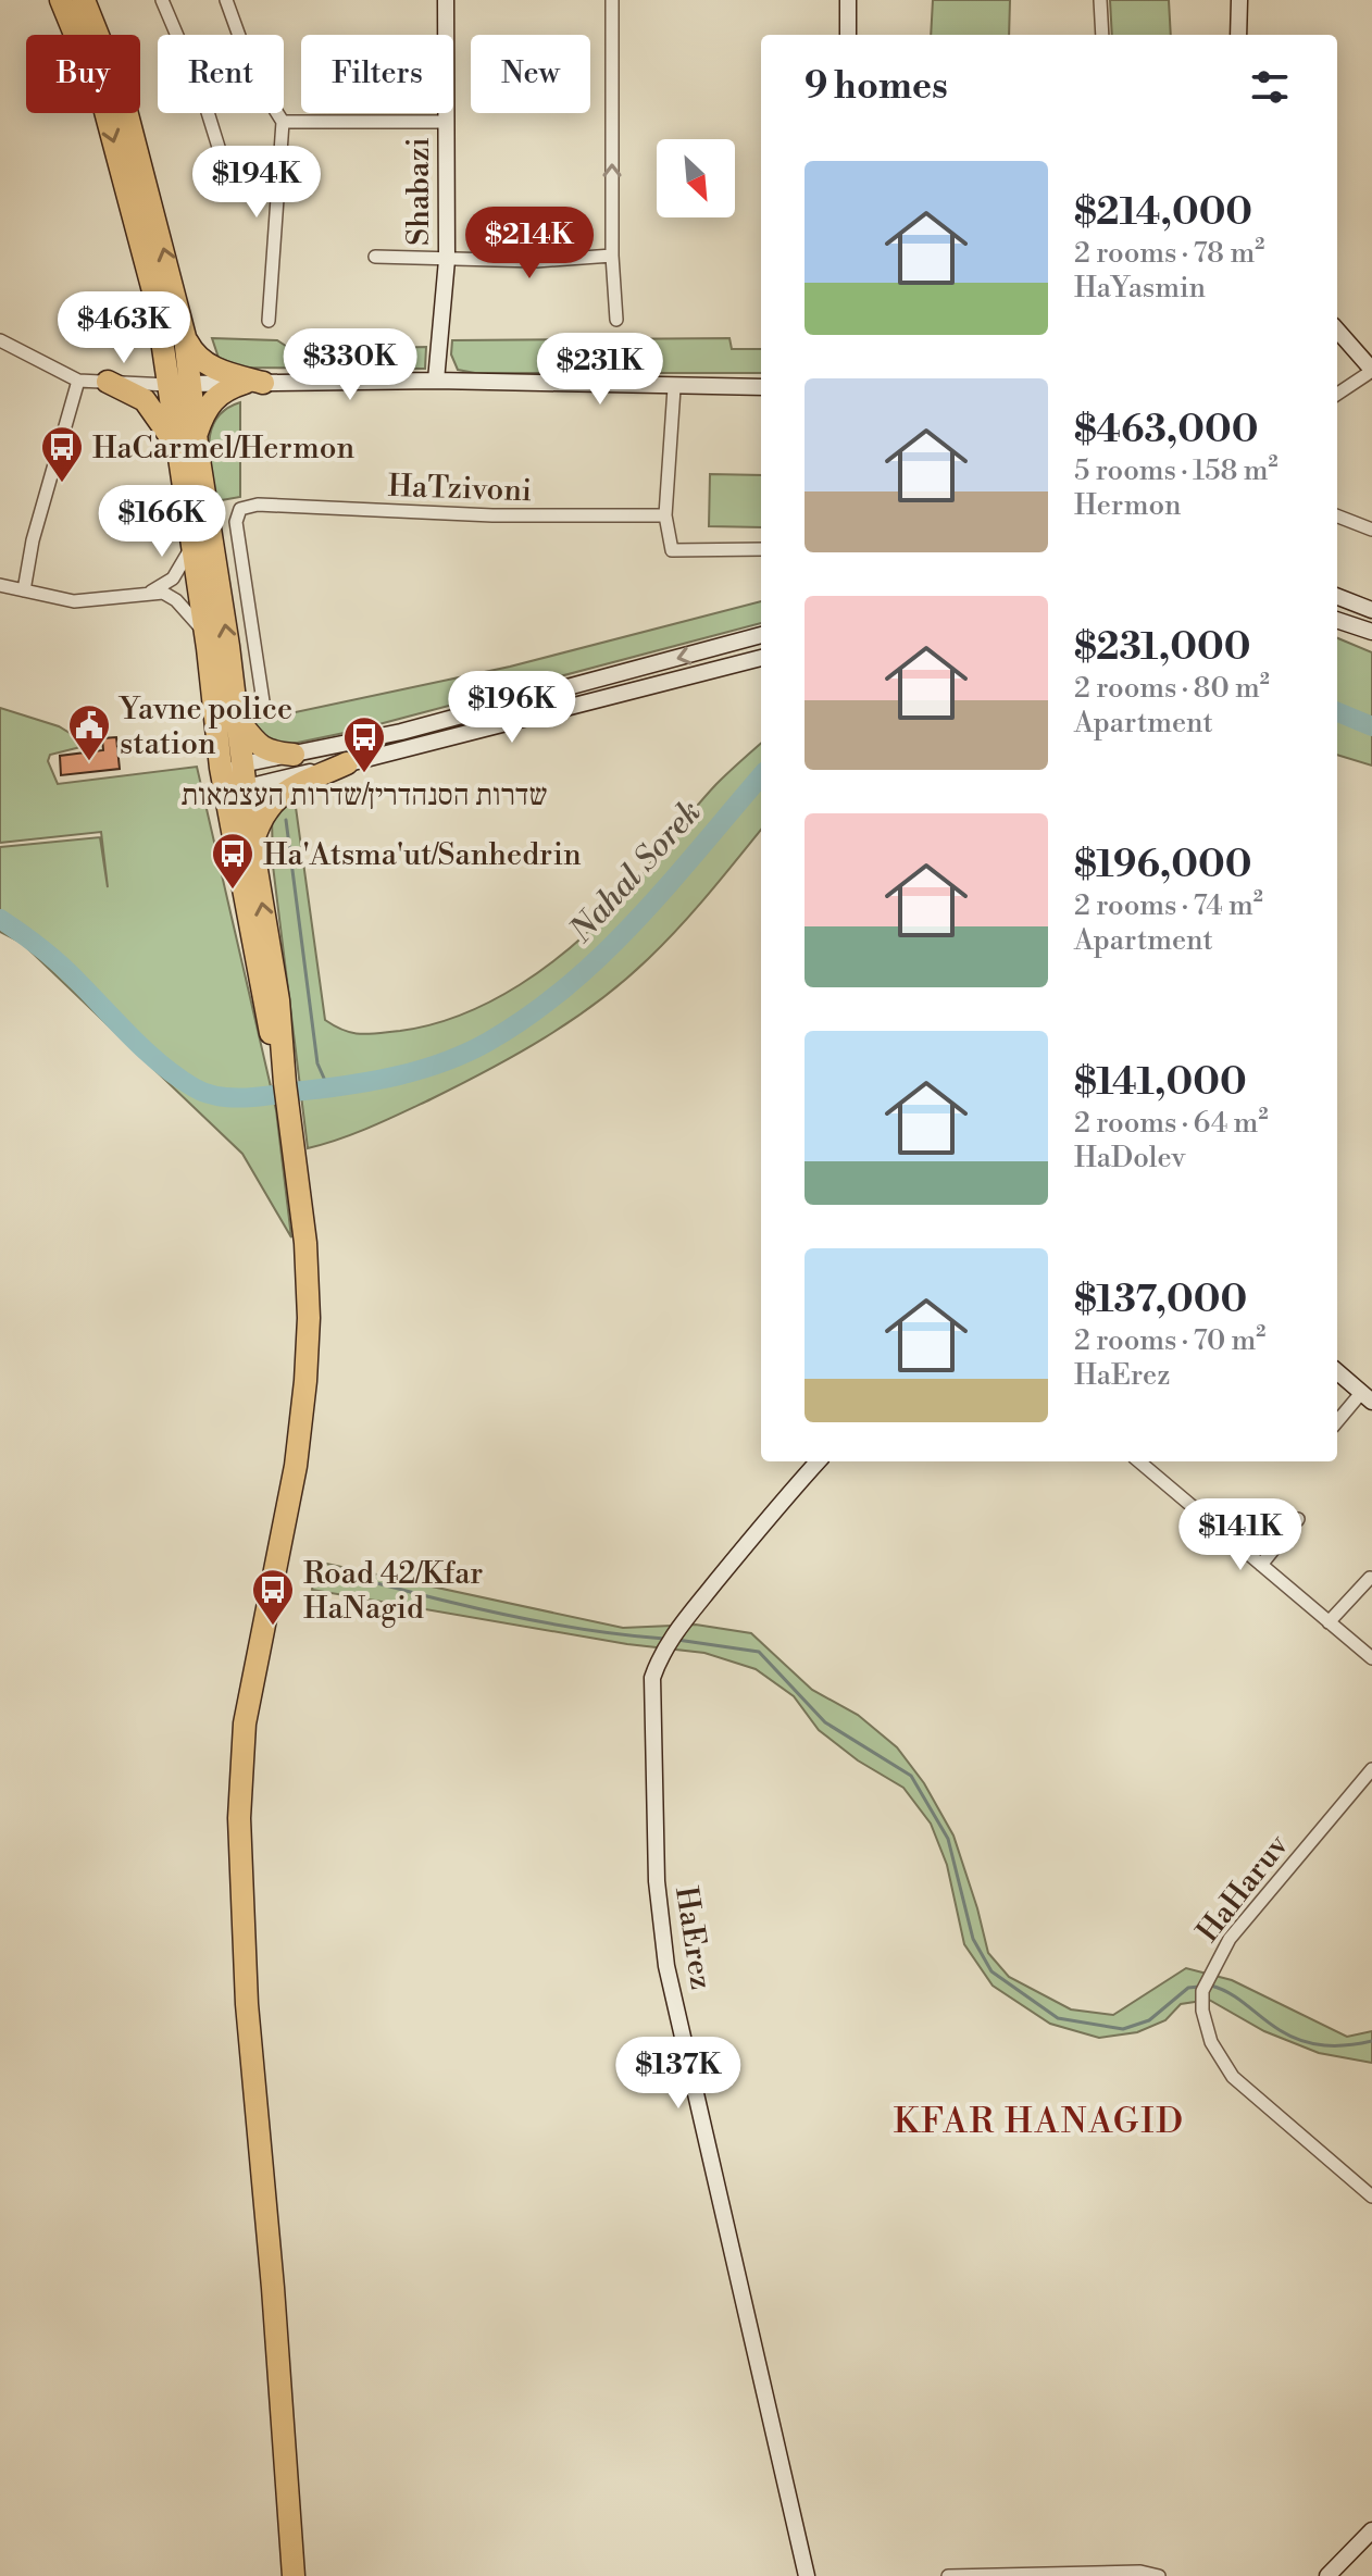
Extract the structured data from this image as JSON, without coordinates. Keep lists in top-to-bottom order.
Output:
{
  "streets": {
    "street": [
      "Shabazi",
      "HaTzivoni",
      "HaHaruv",
      "HaErez"
    ]
  },
  "districts": ["KFAR HANAGID"],
  "water": ["Nahal Sorek"],
  "places": {
    "bus stop": [
      "HaCarmel/Hermon",
      "שדרות הסנהדרין/שדרות העצמאות",
      "Ha'Atsma'ut/Sanhedrin",
      "Road 42/Kfar HaNagid"
    ],
    "public building": ["Yavne police station"]
  },
  "north": "bottom right",
  "page": {
    "chip": [
      "Buy",
      "Rent",
      "Filters",
      "New"
    ],
    "heading": "9 homes",
    "list": [
      {
        "name": "$214,000",
        "note": "2 rooms · 78 m² · HaYasmin"
      },
      {
        "name": "$463,000",
        "note": "5 rooms · 158 m² · Hermon"
      },
      {
        "name": "$231,000",
        "note": "2 rooms · 80 m² · Apartment"
      },
      {
        "name": "$196,000",
        "note": "2 rooms · 74 m² · Apartment"
      },
      {
        "name": "$141,000",
        "note": "2 rooms · 64 m² · HaDolev"
      },
      {
        "name": "$137,000",
        "note": "2 rooms · 70 m² · HaErez"
      }
    ],
    "price": [
      "$194K",
      "$214K",
      "$463K",
      "$330K",
      "$231K",
      "$166K",
      "$196K",
      "$141K",
      "$137K"
    ]
  }
}
